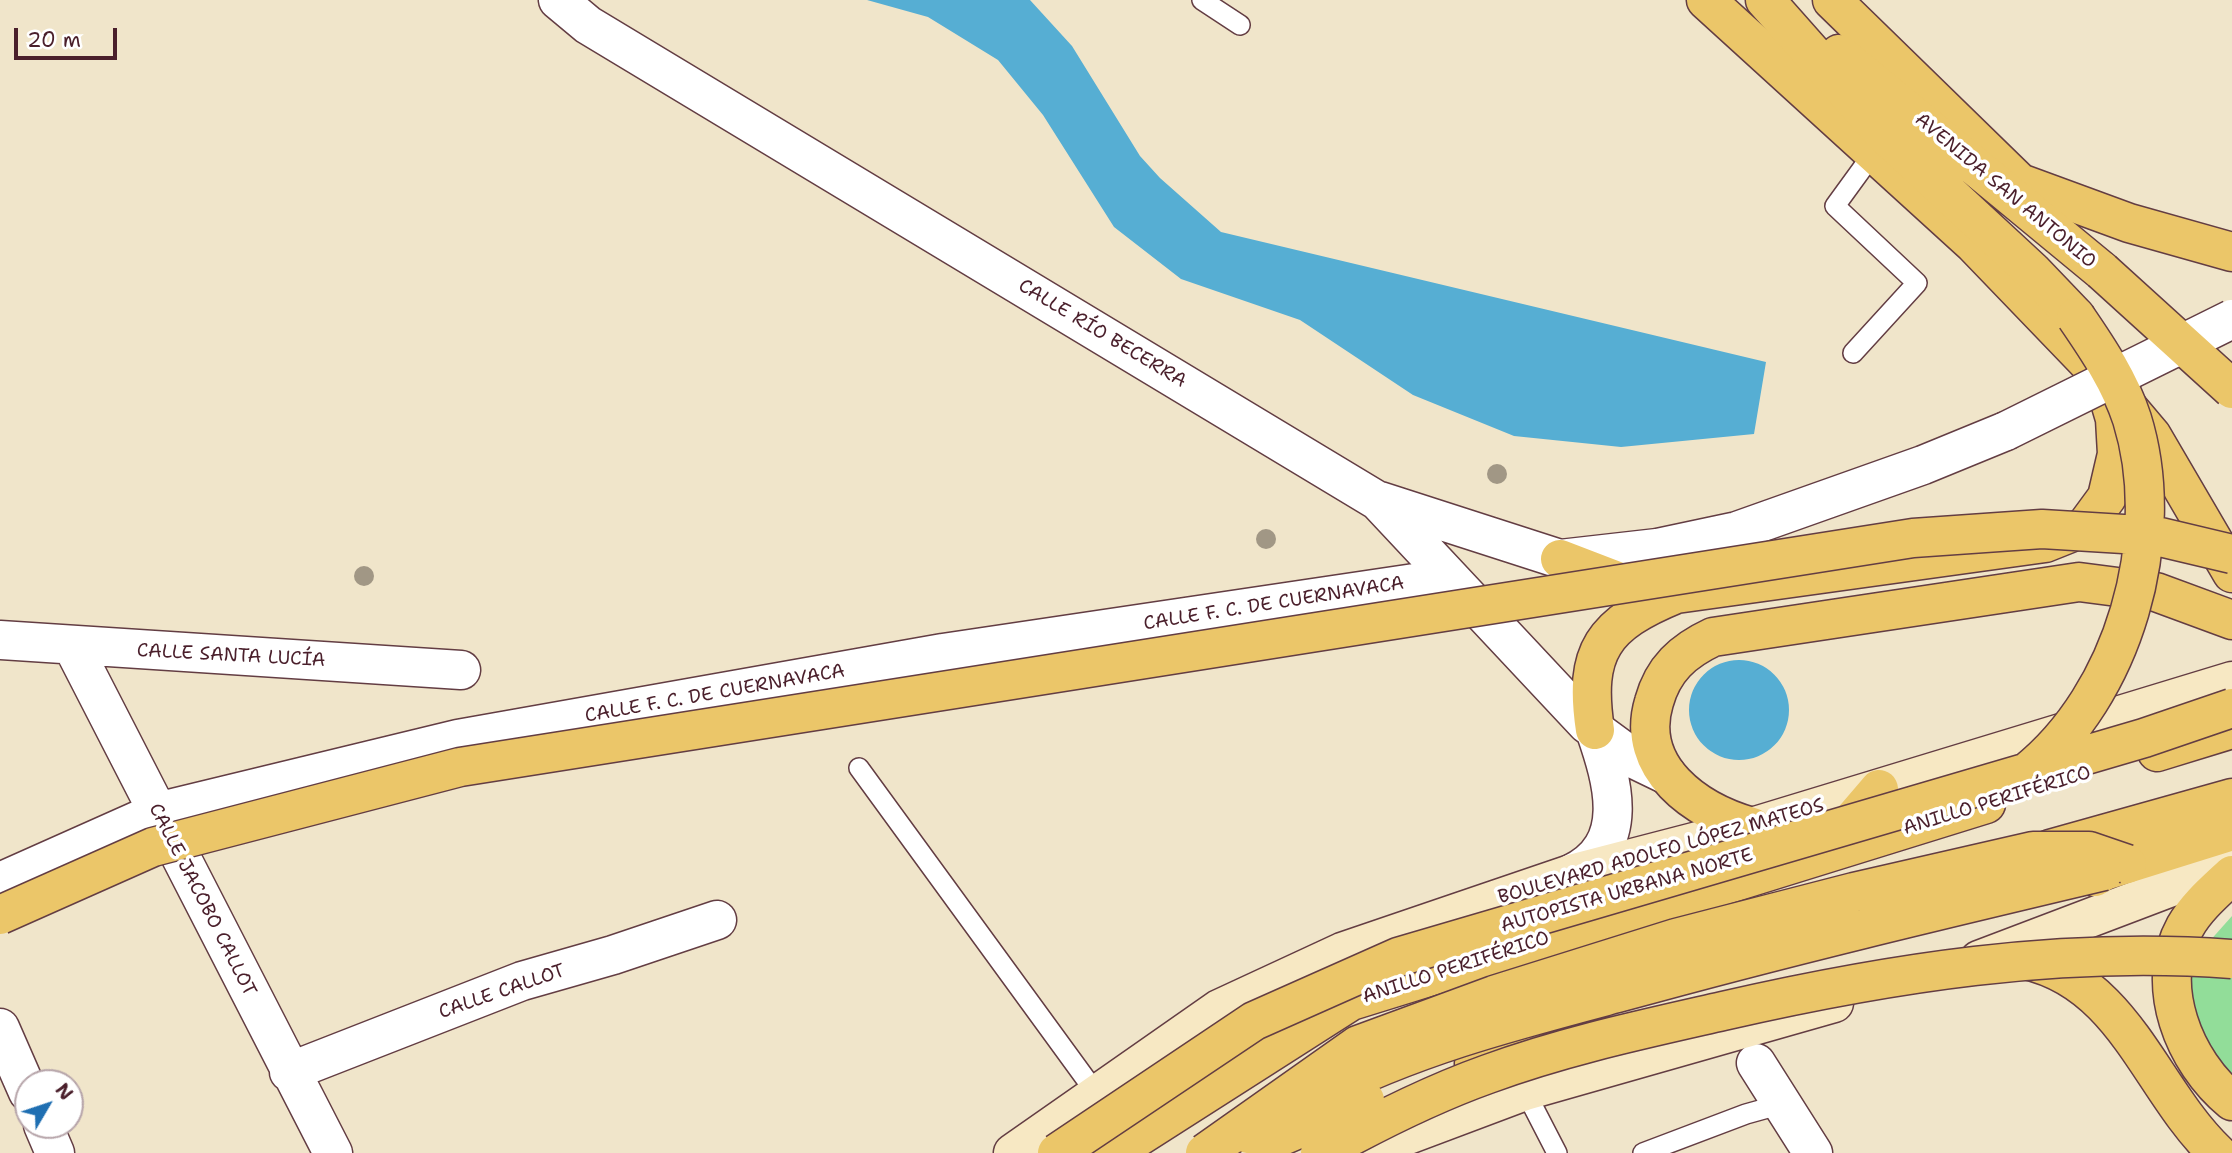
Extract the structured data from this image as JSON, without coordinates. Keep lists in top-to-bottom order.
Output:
{
  "streets": {
    "main road": [
      "AVENIDA SAN ANTONIO",
      "ANILLO PERIFÉRICO",
      "BOULEVARD ADOLFO LÓPEZ MATEOS",
      "AUTOPISTA URBANA NORTE"
    ],
    "street": [
      "CALLE RÍO BECERRA",
      "CALLE F. C. DE CUERNAVACA",
      "CALLE SANTA LUCÍA",
      "CALLE JACOBO CALLOT",
      "CALLE CALLOT"
    ]
  },
  "crossings": [
    ["CALLE RÍO BECERRA", "CALLE F. C. DE CUERNAVACA"],
    ["CALLE RÍO BECERRA", "BOULEVARD ADOLFO LÓPEZ MATEOS"],
    ["CALLE F. C. DE CUERNAVACA", "CALLE JACOBO CALLOT"],
    ["CALLE SANTA LUCÍA", "CALLE JACOBO CALLOT"],
    ["CALLE JACOBO CALLOT", "CALLE CALLOT"]
  ],
  "scale_bar": "20 m",
  "north": "top right"
}
